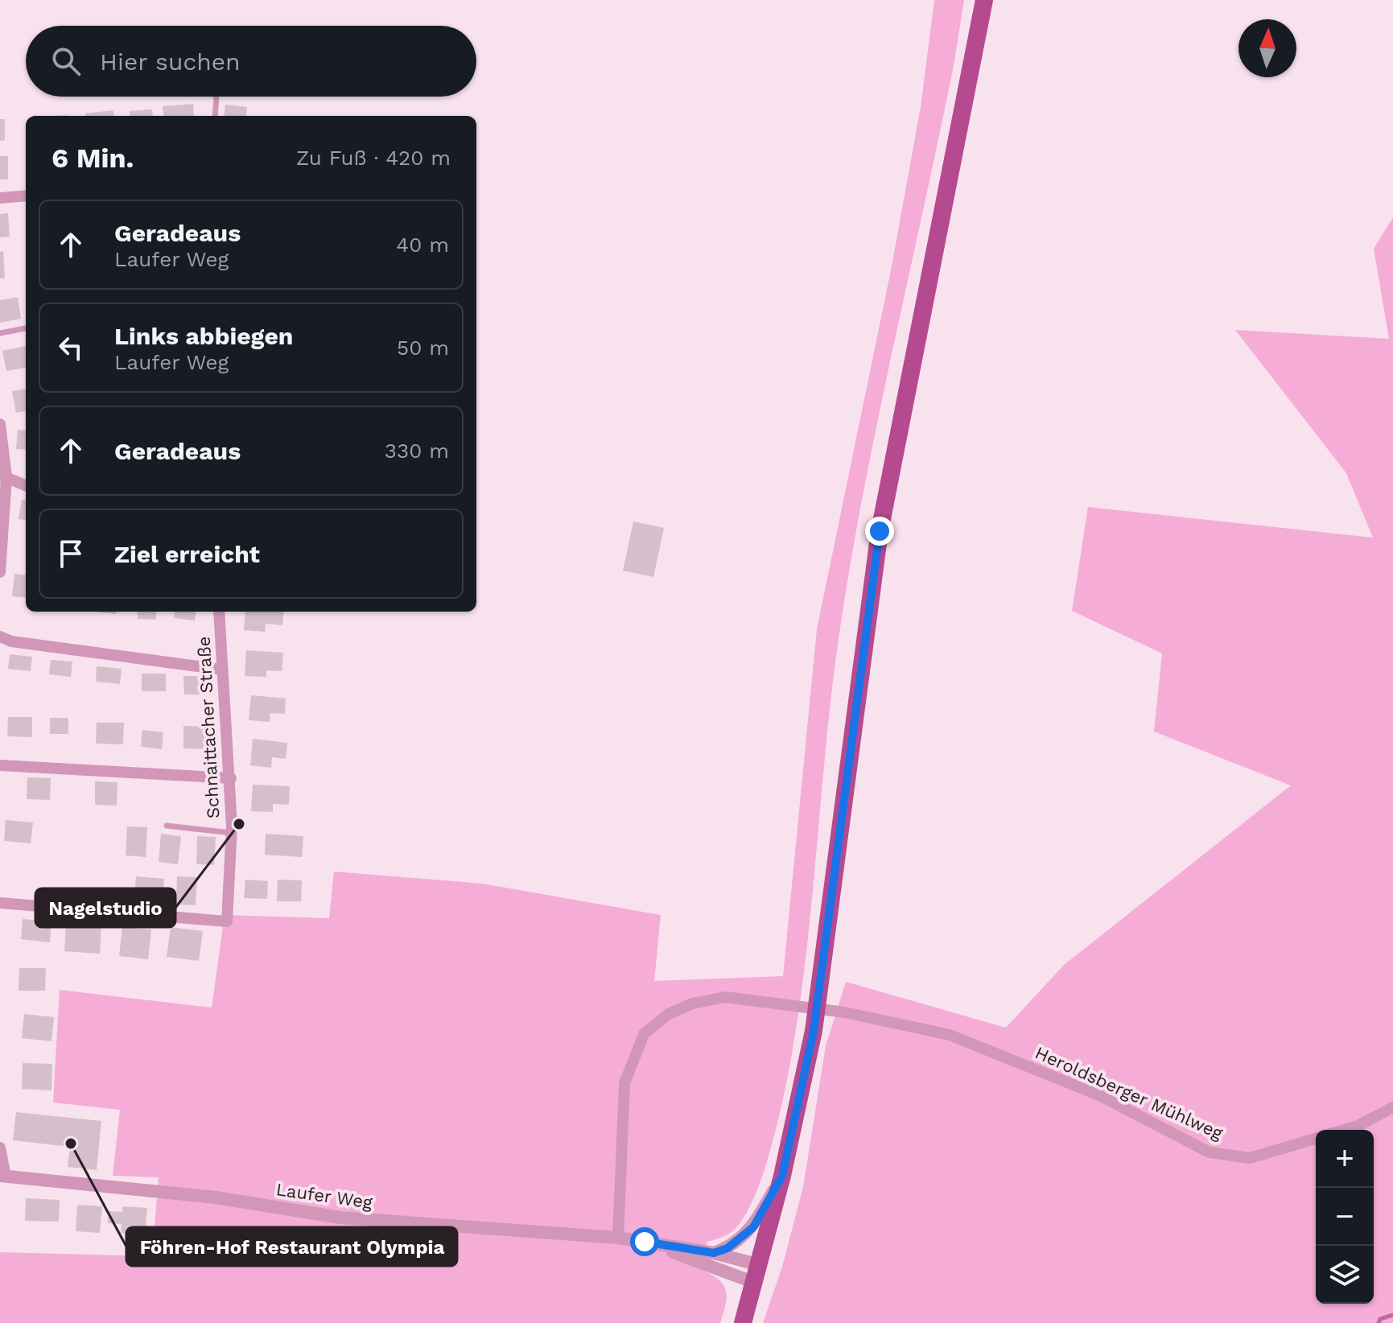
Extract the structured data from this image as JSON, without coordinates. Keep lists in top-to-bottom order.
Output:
{
  "streets": {
    "street": ["Schnaittacher Straße", "Heroldsberger Mühlweg", "Laufer Weg"]
  },
  "crossings": [
    ["Heroldsberger Mühlweg", "Laufer Weg"]
  ],
  "places": ["Nagelstudio", "Föhren-Hof Restaurant Olympia"],
  "north": "top",
  "page": {
    "search": "Hier suchen",
    "heading": ["6 Min.", "Zu Fuß · 420 m"],
    "list": [
      ["Geradeaus", "Laufer Weg", "40 m"],
      ["Links abbiegen", "Laufer Weg", "50 m"],
      ["Geradeaus", "330 m"],
      "Ziel erreicht"
    ],
    "map_buttons": ["+", "−"]
  }
}
